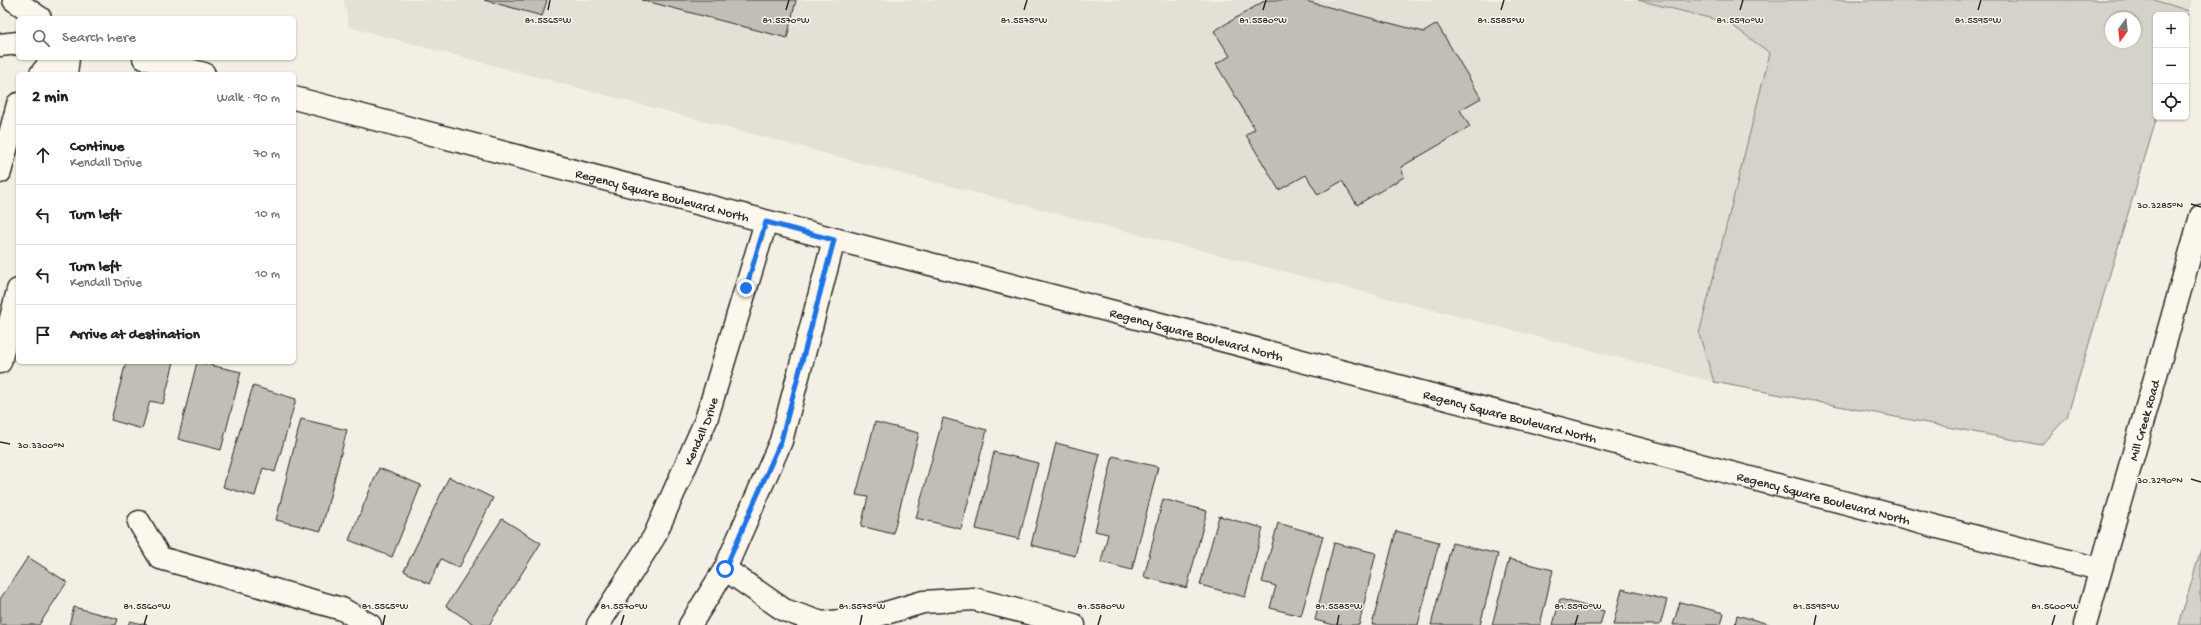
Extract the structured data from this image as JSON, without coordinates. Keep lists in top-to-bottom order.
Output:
{
  "streets": {
    "main road": ["Regency Square Boulevard North", "Mill Creek Road", "Kendall Drive"]
  },
  "crossings": [
    ["Regency Square Boulevard North", "Mill Creek Road"],
    ["Regency Square Boulevard North", "Kendall Drive"]
  ],
  "north": "bottom",
  "page": {
    "map_buttons": ["+", "−"],
    "search": "Search here",
    "heading": ["2 min", "Walk · 90 m"],
    "list": [
      ["Continue", "Kendall Drive", "70 m"],
      ["Turn left", "10 m"],
      ["Turn left", "Kendall Drive", "10 m"],
      "Arrive at destination"
    ]
  },
  "coordinates": [
    "81.5565°W",
    "81.5570°W",
    "81.5575°W",
    "81.5580°W",
    "81.5585°W",
    "81.5590°W",
    "81.5595°W",
    "30.3285°N",
    "30.3300°N",
    "30.3290°N",
    "81.5560°W",
    "81.5600°W"
  ]
}
